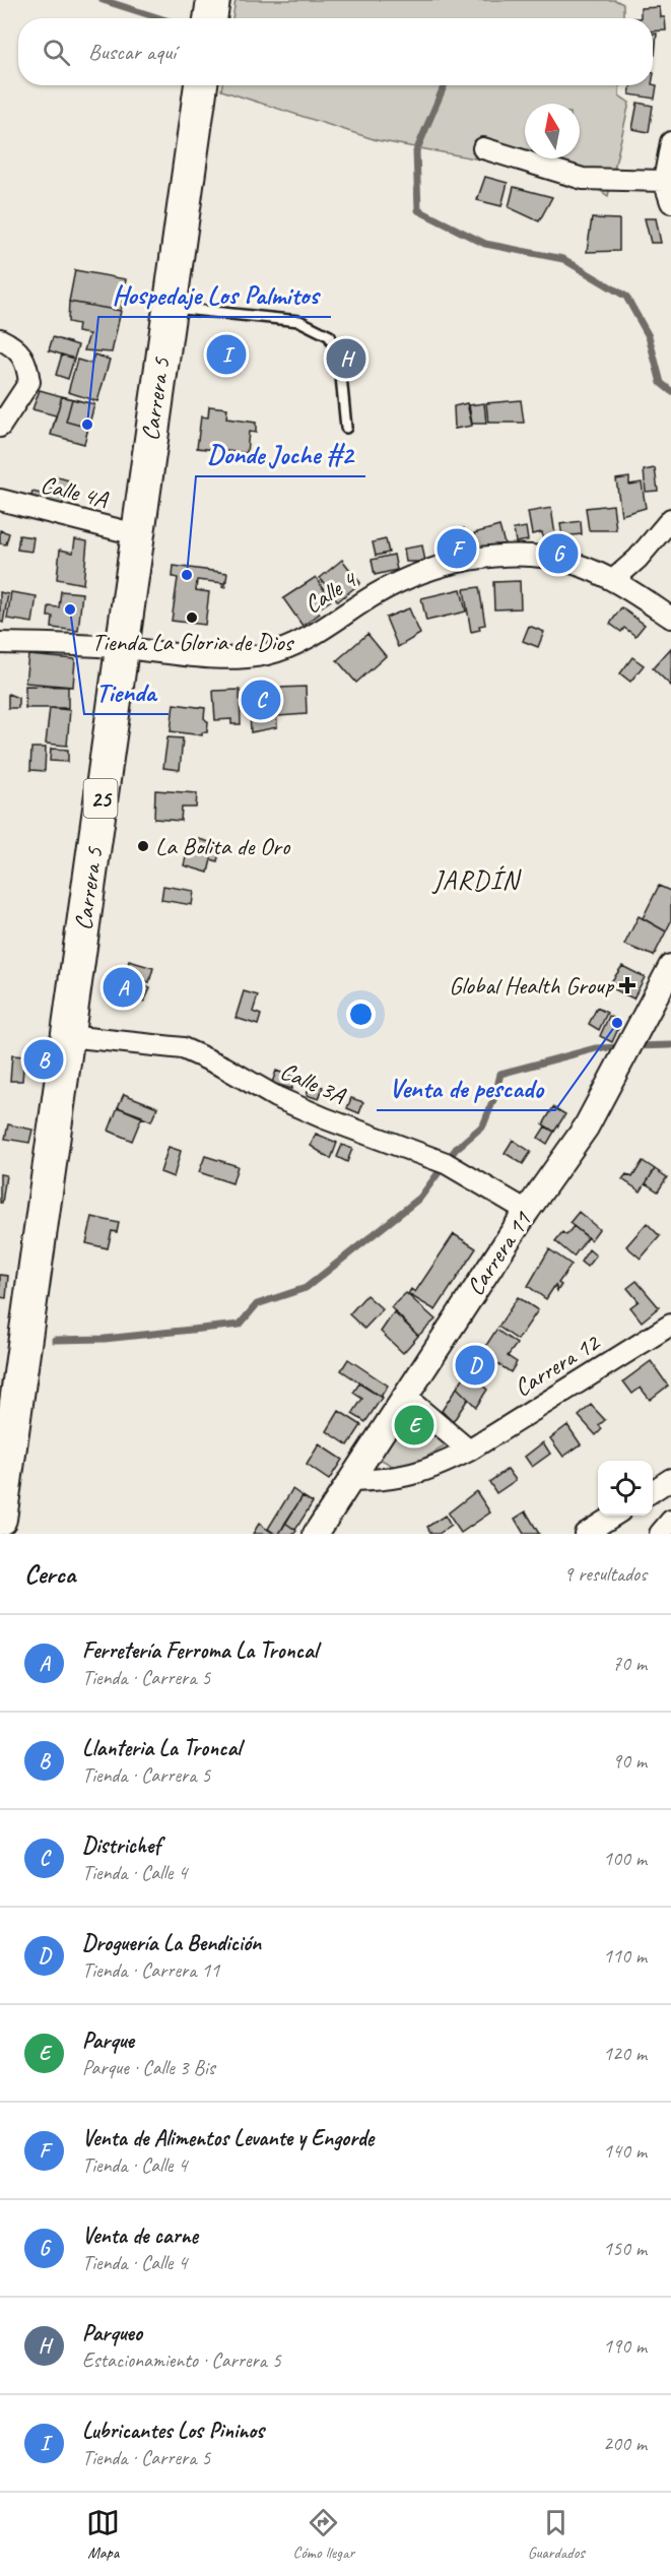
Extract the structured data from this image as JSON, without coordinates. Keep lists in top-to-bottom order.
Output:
{
  "streets": {
    "highway": ["Carrera 5", "25"],
    "street": [
      "Calle 4A",
      "Calle 4",
      "Calle 3A",
      "Carrera 11",
      "Carrera 12"
    ]
  },
  "crossings": [
    ["Carrera 5", "Calle 4A"],
    ["Carrera 5", "Calle 4"],
    ["Carrera 5", "Calle 3A"],
    ["Calle 3A", "Carrera 11"],
    ["Carrera 11", "Carrera 12"]
  ],
  "districts": ["JARDÍN"],
  "places": {
    "other": [
      "Hospedaje Los Palmitos",
      "Donde Joche #2",
      "Tienda",
      "Tienda La Gloria de Dios",
      "La Bolita de Oro",
      "Venta de pescado"
    ],
    "health": ["Global Health Group"]
  },
  "north": "top",
  "page": {
    "search": "Buscar aquí",
    "pins": [
      "I",
      "H",
      "F",
      "G",
      "C",
      "A",
      "B",
      "D",
      "E"
    ],
    "heading": ["Cerca", "9 resultados"],
    "list": [
      {
        "mark": "A",
        "name": "Ferretería Ferroma La Troncal",
        "note": "Tienda · Carrera 5",
        "value": "70 m"
      },
      {
        "mark": "B",
        "name": "Llanteria La Troncal",
        "note": "Tienda · Carrera 5",
        "value": "90 m"
      },
      {
        "mark": "C",
        "name": "Districhef",
        "note": "Tienda · Calle 4",
        "value": "100 m"
      },
      {
        "mark": "D",
        "name": "Droguería La Bendición",
        "note": "Tienda · Carrera 11",
        "value": "110 m"
      },
      {
        "mark": "E",
        "name": "Parque",
        "note": "Parque · Calle 3 Bis",
        "value": "120 m"
      },
      {
        "mark": "F",
        "name": "Venta de Alimentos Levante y Engorde",
        "note": "Tienda · Calle 4",
        "value": "140 m"
      },
      {
        "mark": "G",
        "name": "Venta de carne",
        "note": "Tienda · Calle 4",
        "value": "150 m"
      },
      {
        "mark": "H",
        "name": "Parqueo",
        "note": "Estacionamiento · Carrera 5",
        "value": "190 m"
      },
      {
        "mark": "I",
        "name": "Lubricantes Los Pininos",
        "note": "Tienda · Carrera 5",
        "value": "200 m"
      }
    ],
    "nav": ["Mapa", "Cómo llegar", "Guardados"]
  }
}
